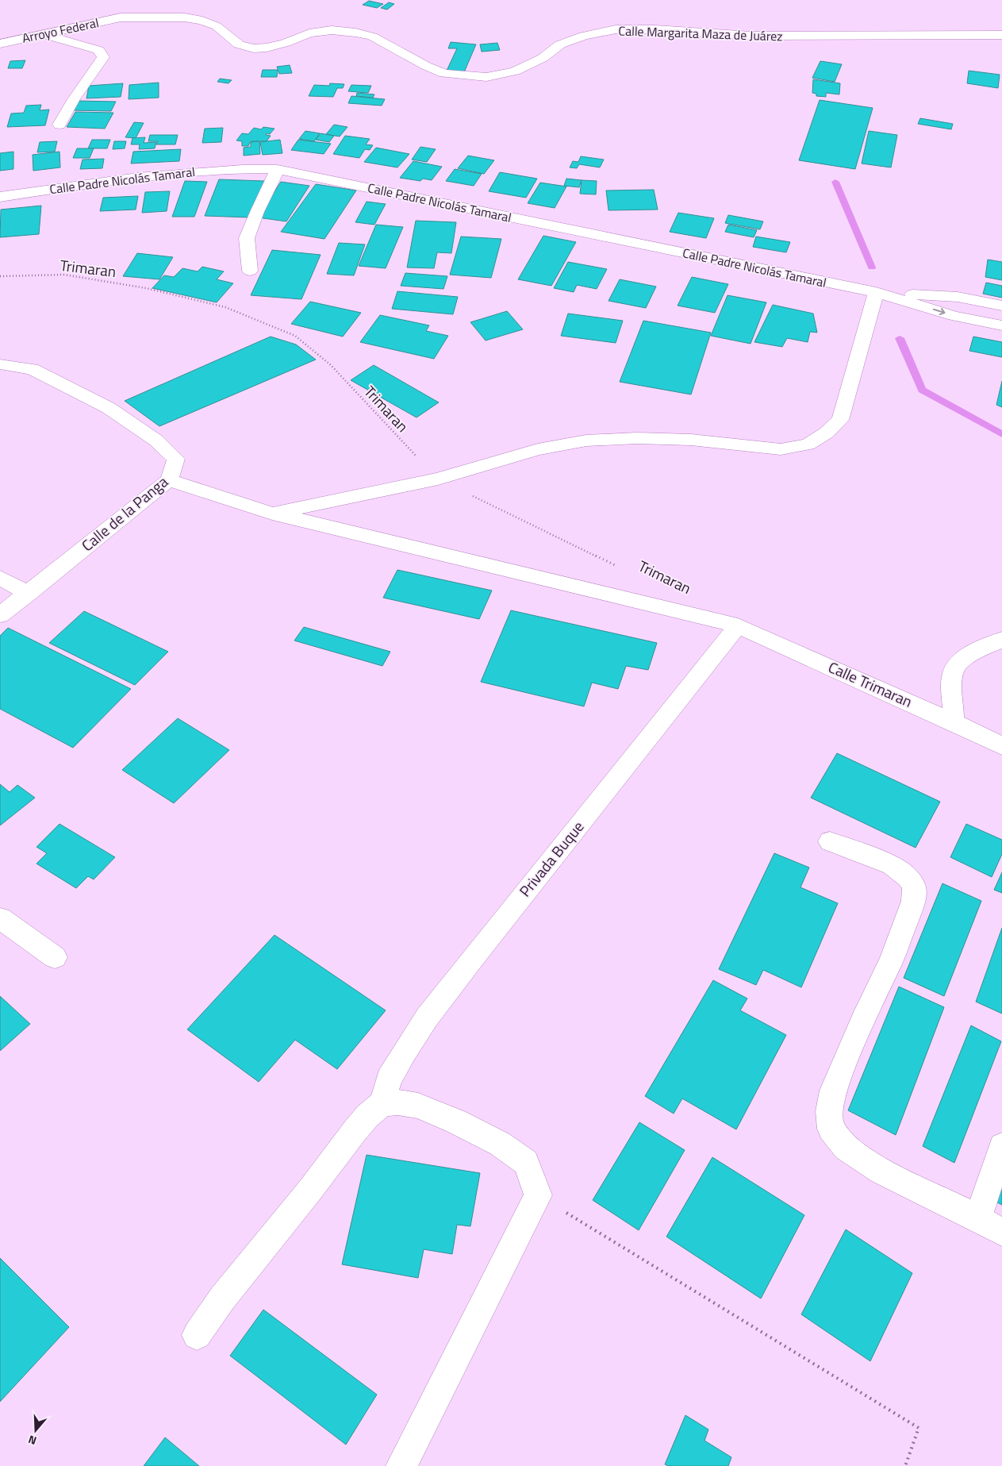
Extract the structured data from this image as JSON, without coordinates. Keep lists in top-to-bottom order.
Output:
{
  "streets": {
    "street": [
      "Arroyo Federal",
      "Calle Margarita Maza de Juárez",
      "Calle Padre Nicolás Tamaral",
      "Calle de la Panga",
      "Calle Trimaran",
      "Privada Buque"
    ],
    "path": ["Trimaran"]
  },
  "crossings": [
    ["Arroyo Federal", "Calle Margarita Maza de Juárez"],
    ["Calle de la Panga", "Calle Trimaran"],
    ["Calle Trimaran", "Privada Buque"]
  ],
  "north": "bottom"
}
